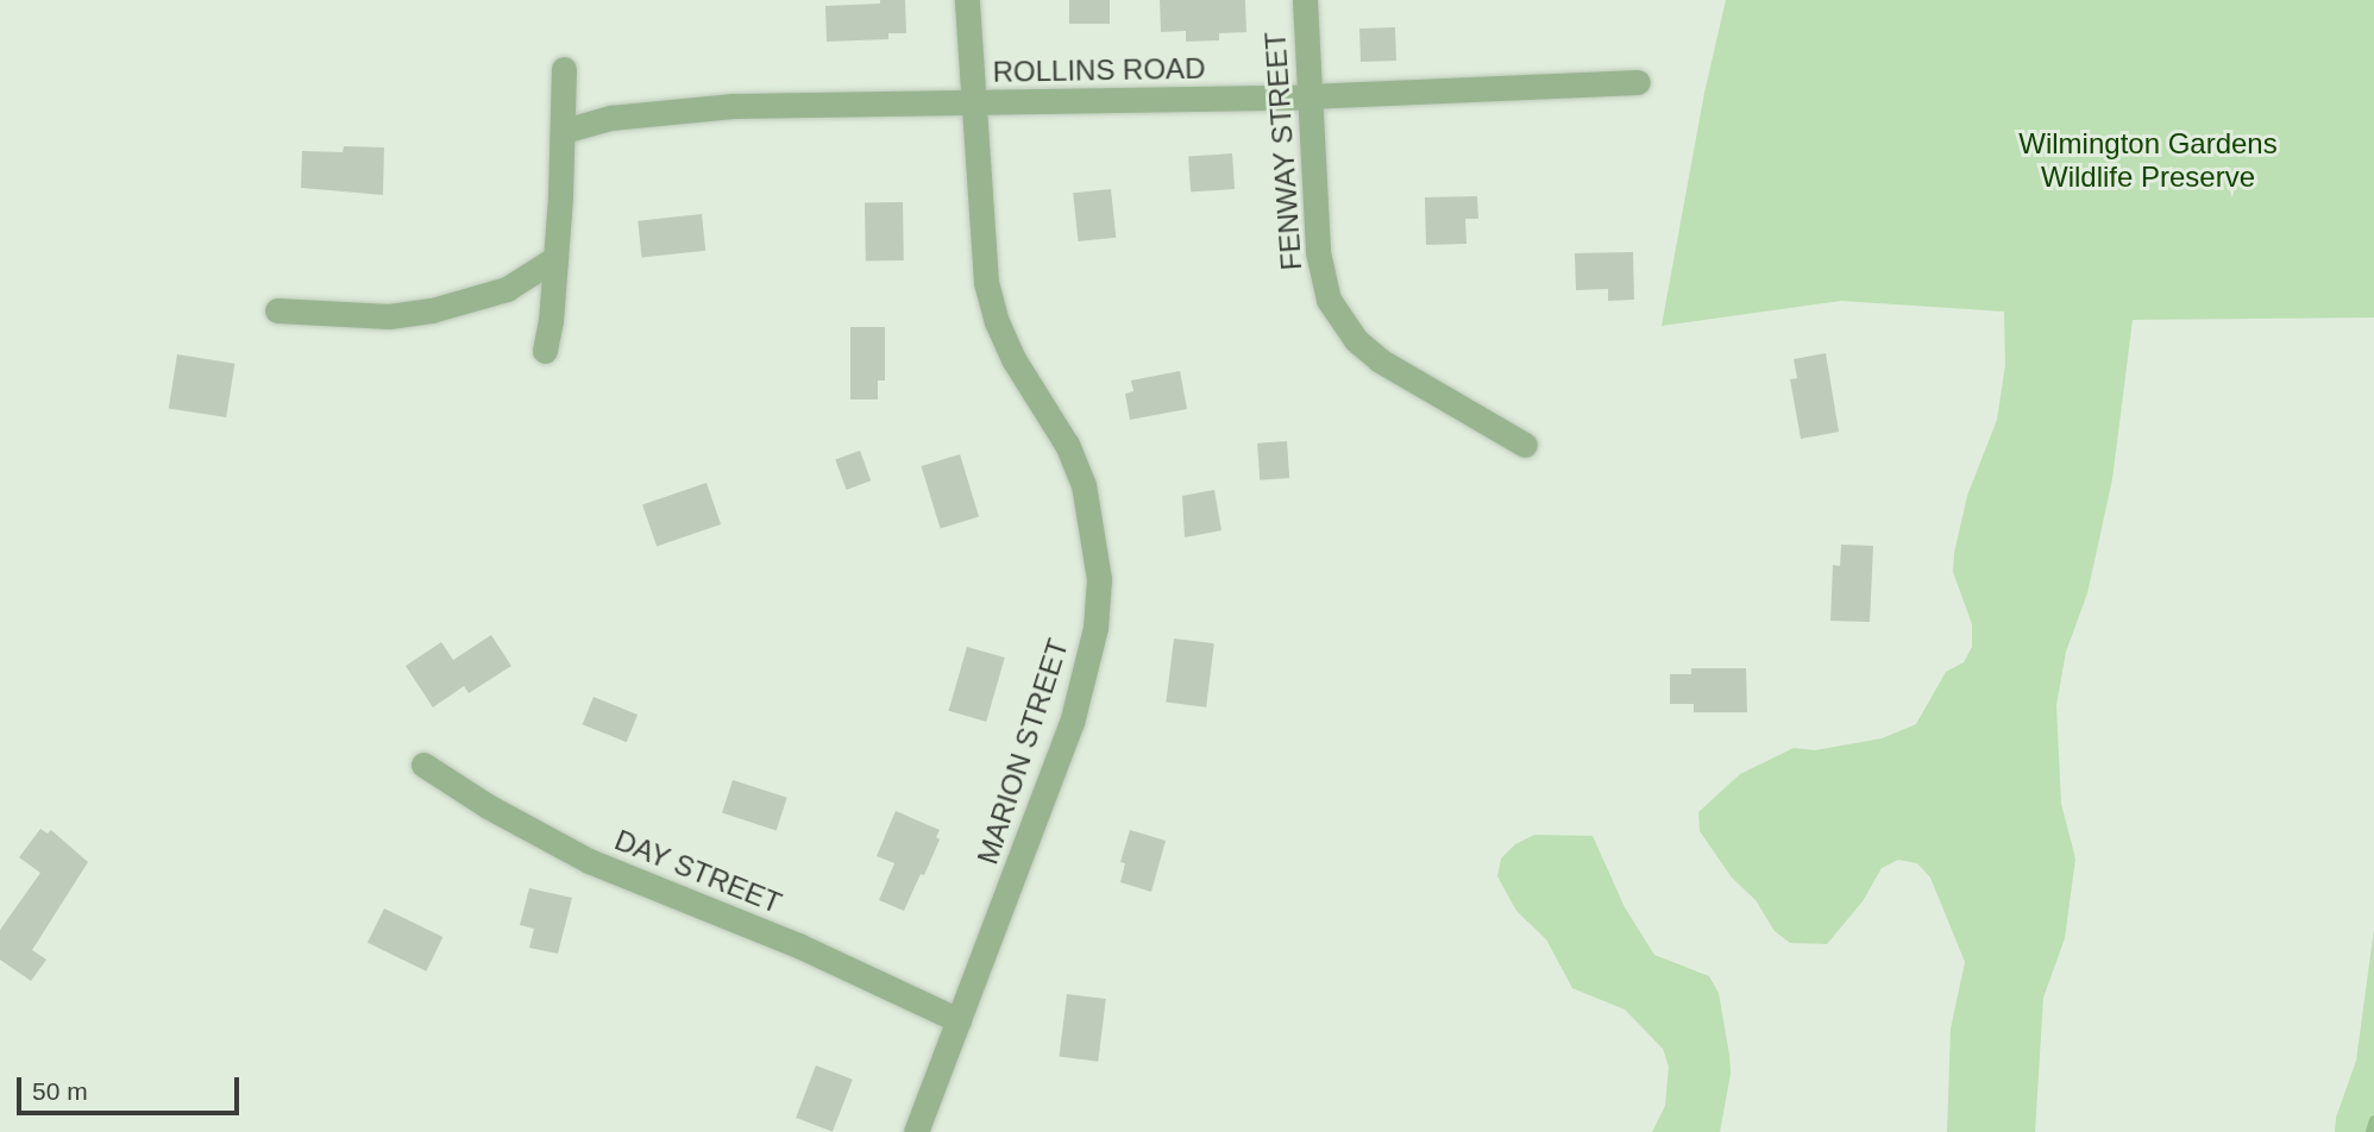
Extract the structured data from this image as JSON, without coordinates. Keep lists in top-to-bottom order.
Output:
{
  "streets": {
    "street": [
      "ROLLINS ROAD",
      "FENWAY STREET",
      "MARION STREET",
      "DAY STREET"
    ]
  },
  "crossings": [
    ["ROLLINS ROAD", "FENWAY STREET"],
    ["ROLLINS ROAD", "MARION STREET"],
    ["MARION STREET", "DAY STREET"]
  ],
  "parks": ["Wilmington Gardens Wildlife Preserve"],
  "scale_bar": "50 m"
}
